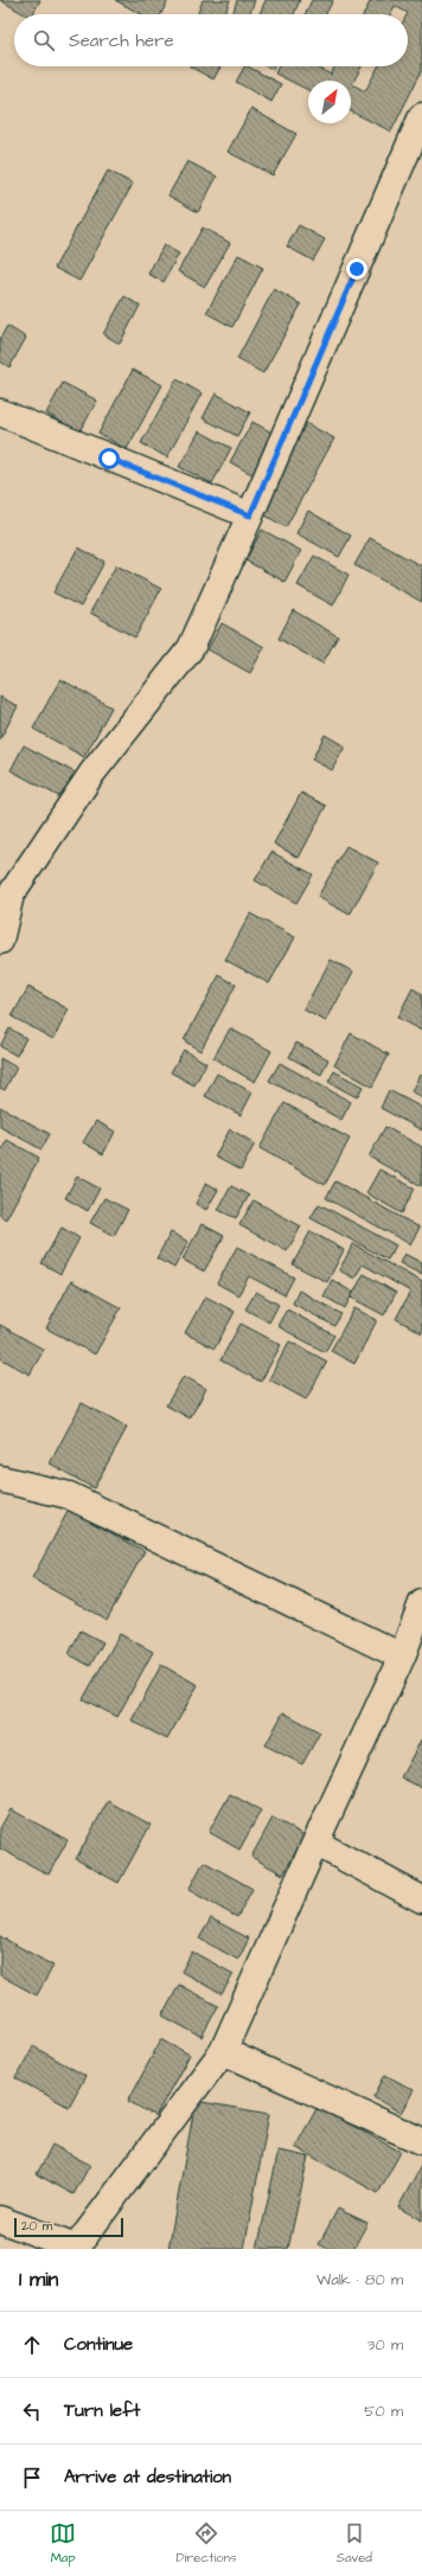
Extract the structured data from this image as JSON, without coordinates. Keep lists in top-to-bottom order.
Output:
{
  "scale_bar": "20 m",
  "north": "top right",
  "page": {
    "search": "Search here",
    "scale": "20 m",
    "heading": ["1 min", "Walk · 80 m"],
    "list": [
      ["Continue", "30 m"],
      ["Turn left", "50 m"],
      "Arrive at destination"
    ],
    "nav": ["Map", "Directions", "Saved"]
  }
}
